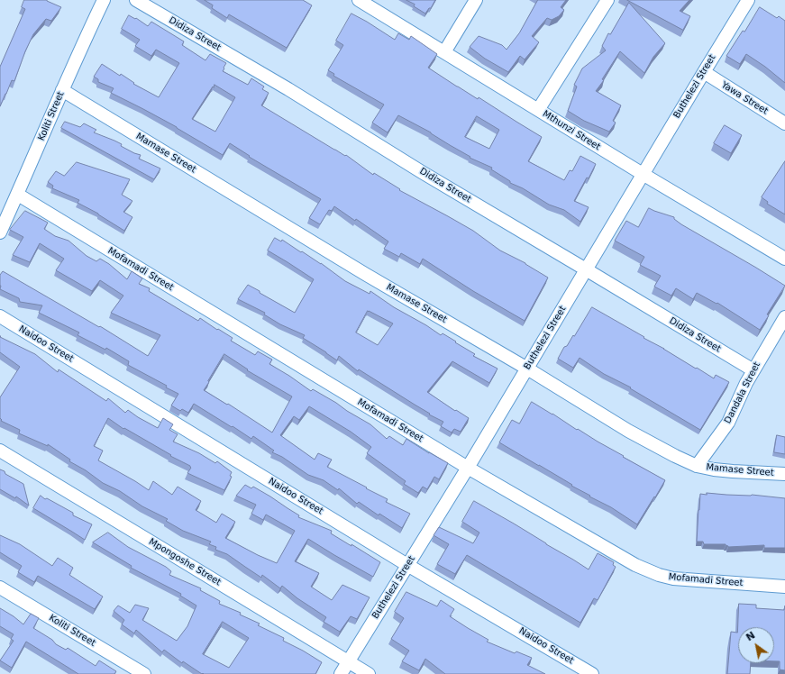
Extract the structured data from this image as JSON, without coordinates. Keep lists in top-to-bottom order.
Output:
{
  "streets": {
    "street": [
      "Didiza Street",
      "Buthelezi Street",
      "Yawa Street",
      "Koliti Street",
      "Mthunzi Street",
      "Mamase Street",
      "Mofamadi Street",
      "Naidoo Street",
      "Dandala Street",
      "Mpongoshe Street"
    ]
  },
  "crossings": [
    ["Didiza Street", "Buthelezi Street"],
    ["Didiza Street", "Dandala Street"],
    ["Buthelezi Street", "Yawa Street"],
    ["Buthelezi Street", "Mthunzi Street"],
    ["Buthelezi Street", "Mamase Street"],
    ["Buthelezi Street", "Mofamadi Street"],
    ["Buthelezi Street", "Naidoo Street"],
    ["Buthelezi Street", "Mpongoshe Street"],
    ["Koliti Street", "Mamase Street"],
    ["Koliti Street", "Mofamadi Street"],
    ["Mamase Street", "Dandala Street"]
  ],
  "north": "top left"
}
